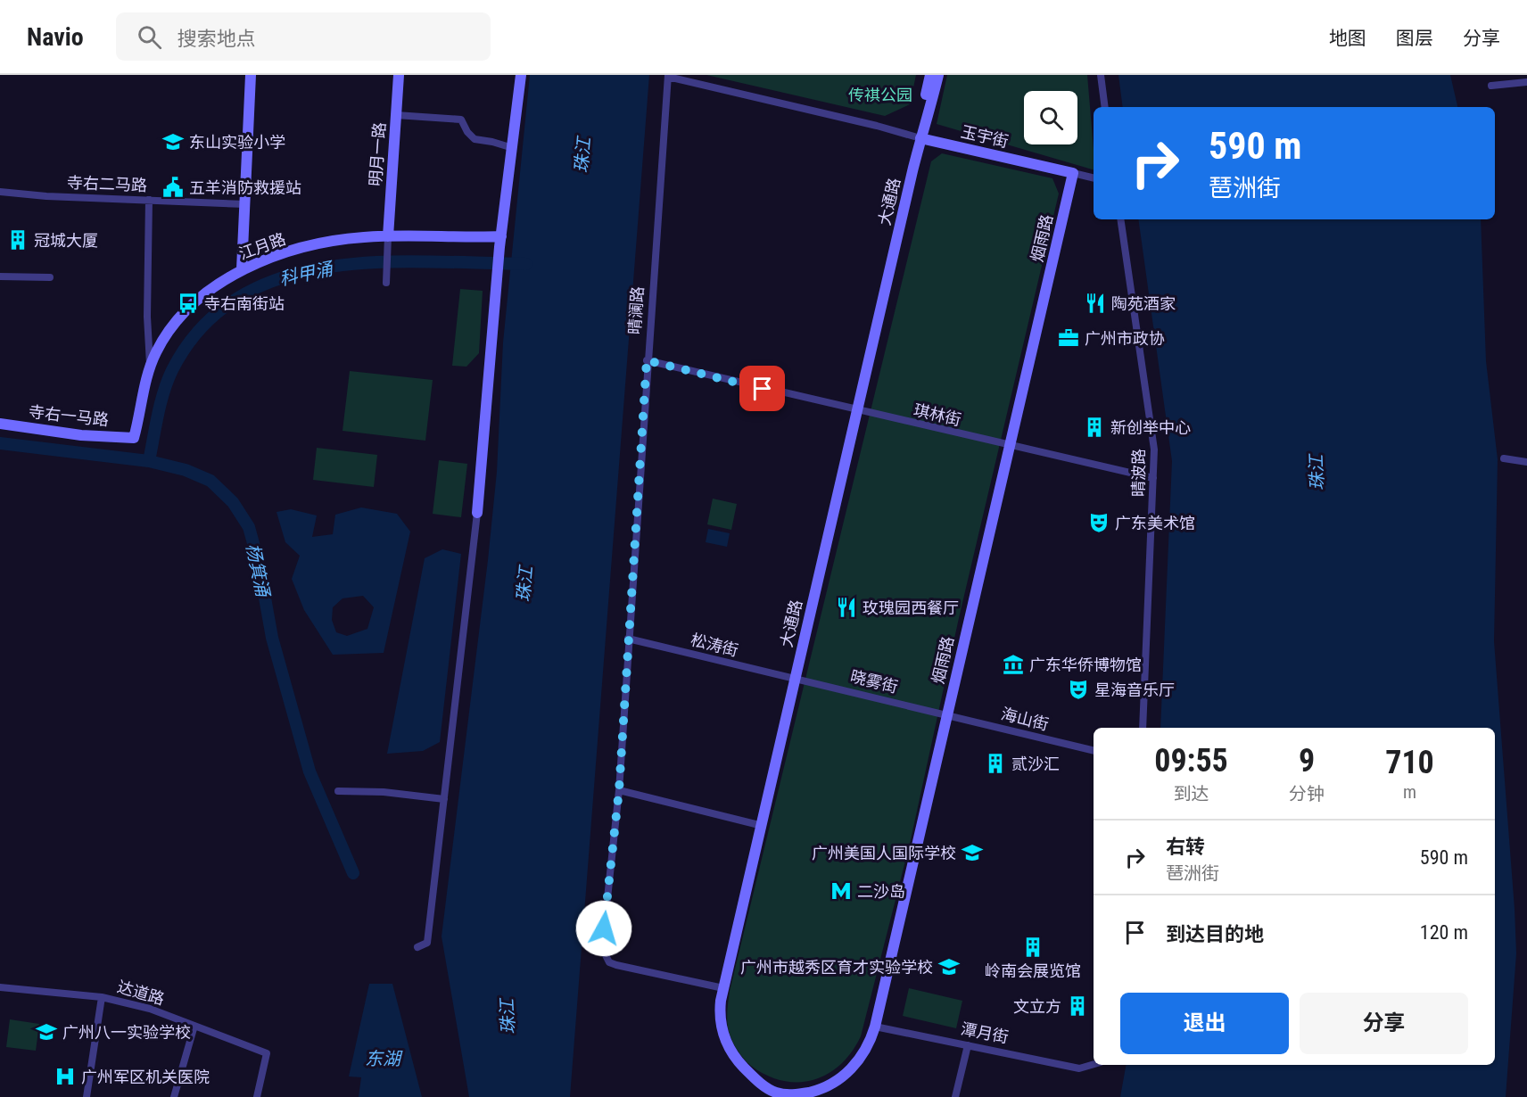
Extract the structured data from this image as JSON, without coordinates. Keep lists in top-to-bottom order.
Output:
{
  "streets": {
    "main road": [
      "玉宇街",
      "明月一路",
      "大通路",
      "烟雨路",
      "江月路",
      "寺右一马路"
    ],
    "street": [
      "寺右二马路",
      "晴澜路",
      "琪林街",
      "晴波路",
      "松涛街",
      "晓雾街",
      "海山街",
      "达道路",
      "潭月街"
    ]
  },
  "crossings": [
    ["玉宇街", "大通路"],
    ["玉宇街", "烟雨路"],
    ["明月一路", "江月路"],
    ["大通路", "烟雨路"],
    ["大通路", "晴澜路"],
    ["大通路", "琪林街"],
    ["大通路", "松涛街"],
    ["大通路", "晓雾街"],
    ["烟雨路", "琪林街"],
    ["烟雨路", "晓雾街"],
    ["烟雨路", "海山街"],
    ["烟雨路", "潭月街"],
    ["江月路", "寺右一马路"],
    ["晴澜路", "琪林街"],
    ["晴澜路", "松涛街"],
    ["琪林街", "晴波路"],
    ["松涛街", "晓雾街"],
    ["晓雾街", "海山街"]
  ],
  "water": [
    "珠江",
    "科甲涌",
    "杨箕涌",
    "东湖"
  ],
  "parks": ["传祺公园"],
  "places": {
    "school or university": [
      "东山实验小学",
      "广州美国人国际学校",
      "广州市越秀区育才实验学校",
      "广州八一实验学校"
    ],
    "public building": ["五羊消防救援站"],
    "building": [
      "冠城大厦",
      "新创举中心",
      "贰沙汇",
      "岭南会展览馆",
      "文立方"
    ],
    "bus stop": ["寺右南街站"],
    "restaurant": ["陶苑酒家", "玫瑰园西餐厅"],
    "office": ["广州市政协"],
    "theatre": ["广东美术馆", "星海音乐厅"],
    "museum": ["广东华侨博物馆"],
    "metro station": ["二沙岛"],
    "hospital": ["广州军区机关医院"]
  },
  "page": {
    "header": "Navio",
    "search": "搜索地点",
    "nav": ["地图", "图层", "分享"],
    "turn": ["590 m", "琶洲街"],
    "eta": [
      "09:55",
      "到达",
      "9",
      "分钟",
      "710",
      "m"
    ],
    "list": [
      {
        "name": "右转",
        "note": "琶洲街",
        "value": "590 m"
      },
      {
        "name": "到达目的地",
        "value": "120 m"
      }
    ],
    "buttons": ["退出", "分享"]
  }
}
